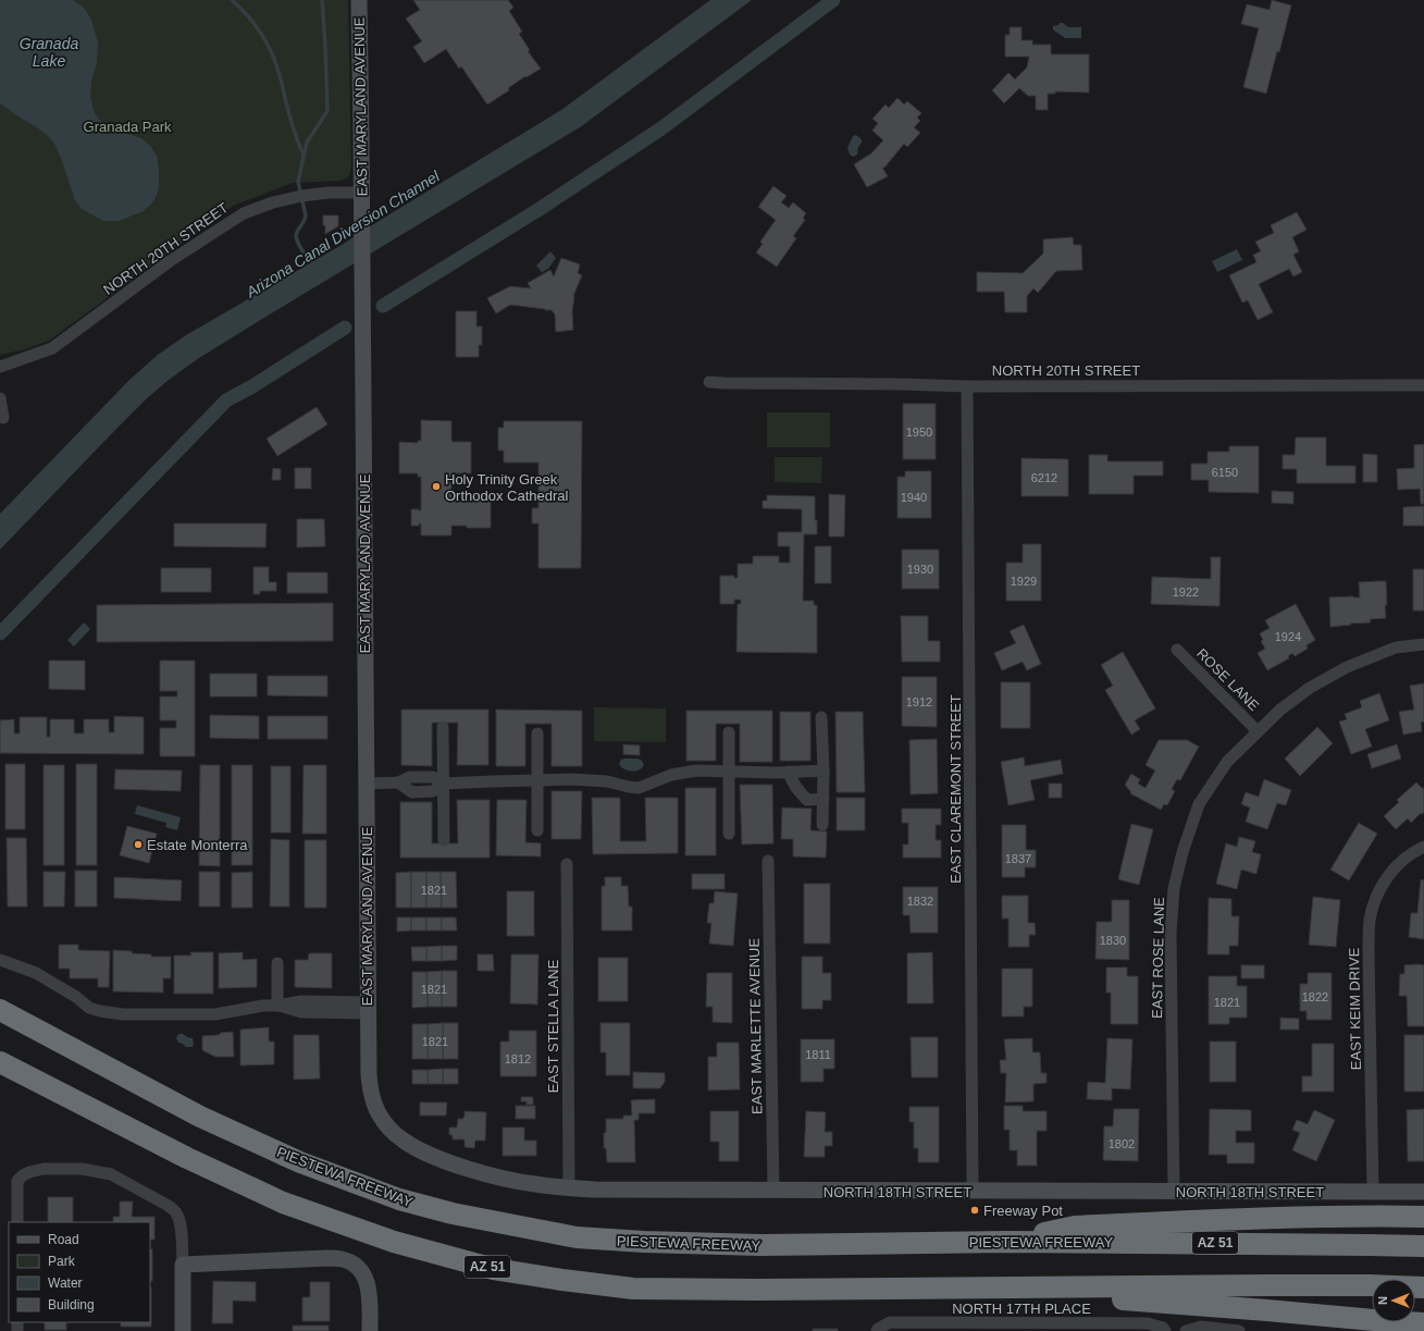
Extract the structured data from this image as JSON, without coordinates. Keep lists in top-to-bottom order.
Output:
{
  "streets": {
    "highway": ["PIESTEWA FREEWAY", "AZ 51"],
    "street": [
      "EAST MARYLAND AVENUE",
      "NORTH 20TH STREET",
      "ROSE LANE",
      "EAST CLAREMONT STREET",
      "EAST ROSE LANE",
      "EAST KEIM DRIVE",
      "EAST STELLA LANE",
      "EAST MARLETTE AVENUE",
      "NORTH 18TH STREET",
      "NORTH 17TH PLACE"
    ]
  },
  "crossings": [
    ["EAST MARYLAND AVENUE", "NORTH 20TH STREET"],
    ["EAST MARYLAND AVENUE", "NORTH 18TH STREET"],
    ["NORTH 20TH STREET", "EAST CLAREMONT STREET"],
    ["ROSE LANE", "EAST ROSE LANE"],
    ["EAST CLAREMONT STREET", "NORTH 18TH STREET"],
    ["EAST ROSE LANE", "NORTH 18TH STREET"],
    ["EAST KEIM DRIVE", "NORTH 18TH STREET"],
    ["EAST STELLA LANE", "NORTH 18TH STREET"],
    ["EAST MARLETTE AVENUE", "NORTH 18TH STREET"]
  ],
  "water": ["Granada Lake", "Arizona Canal Diversion Channel"],
  "parks": ["Granada Park"],
  "places": ["Holy Trinity Greek Orthodox Cathedral", "Estate Monterra", "Freeway Pot"],
  "house_numbers": [
    "1950",
    "6150",
    "6212",
    "1940",
    "1930",
    "1929",
    "1922",
    "1924",
    "1912",
    "1837",
    "1821",
    "1832",
    "1830",
    "1821",
    "1822",
    "1821",
    "1821",
    "1811",
    "1812",
    "1802"
  ],
  "legend": [
    "Road",
    "Park",
    "Water",
    "Building"
  ],
  "north": "left"
}
